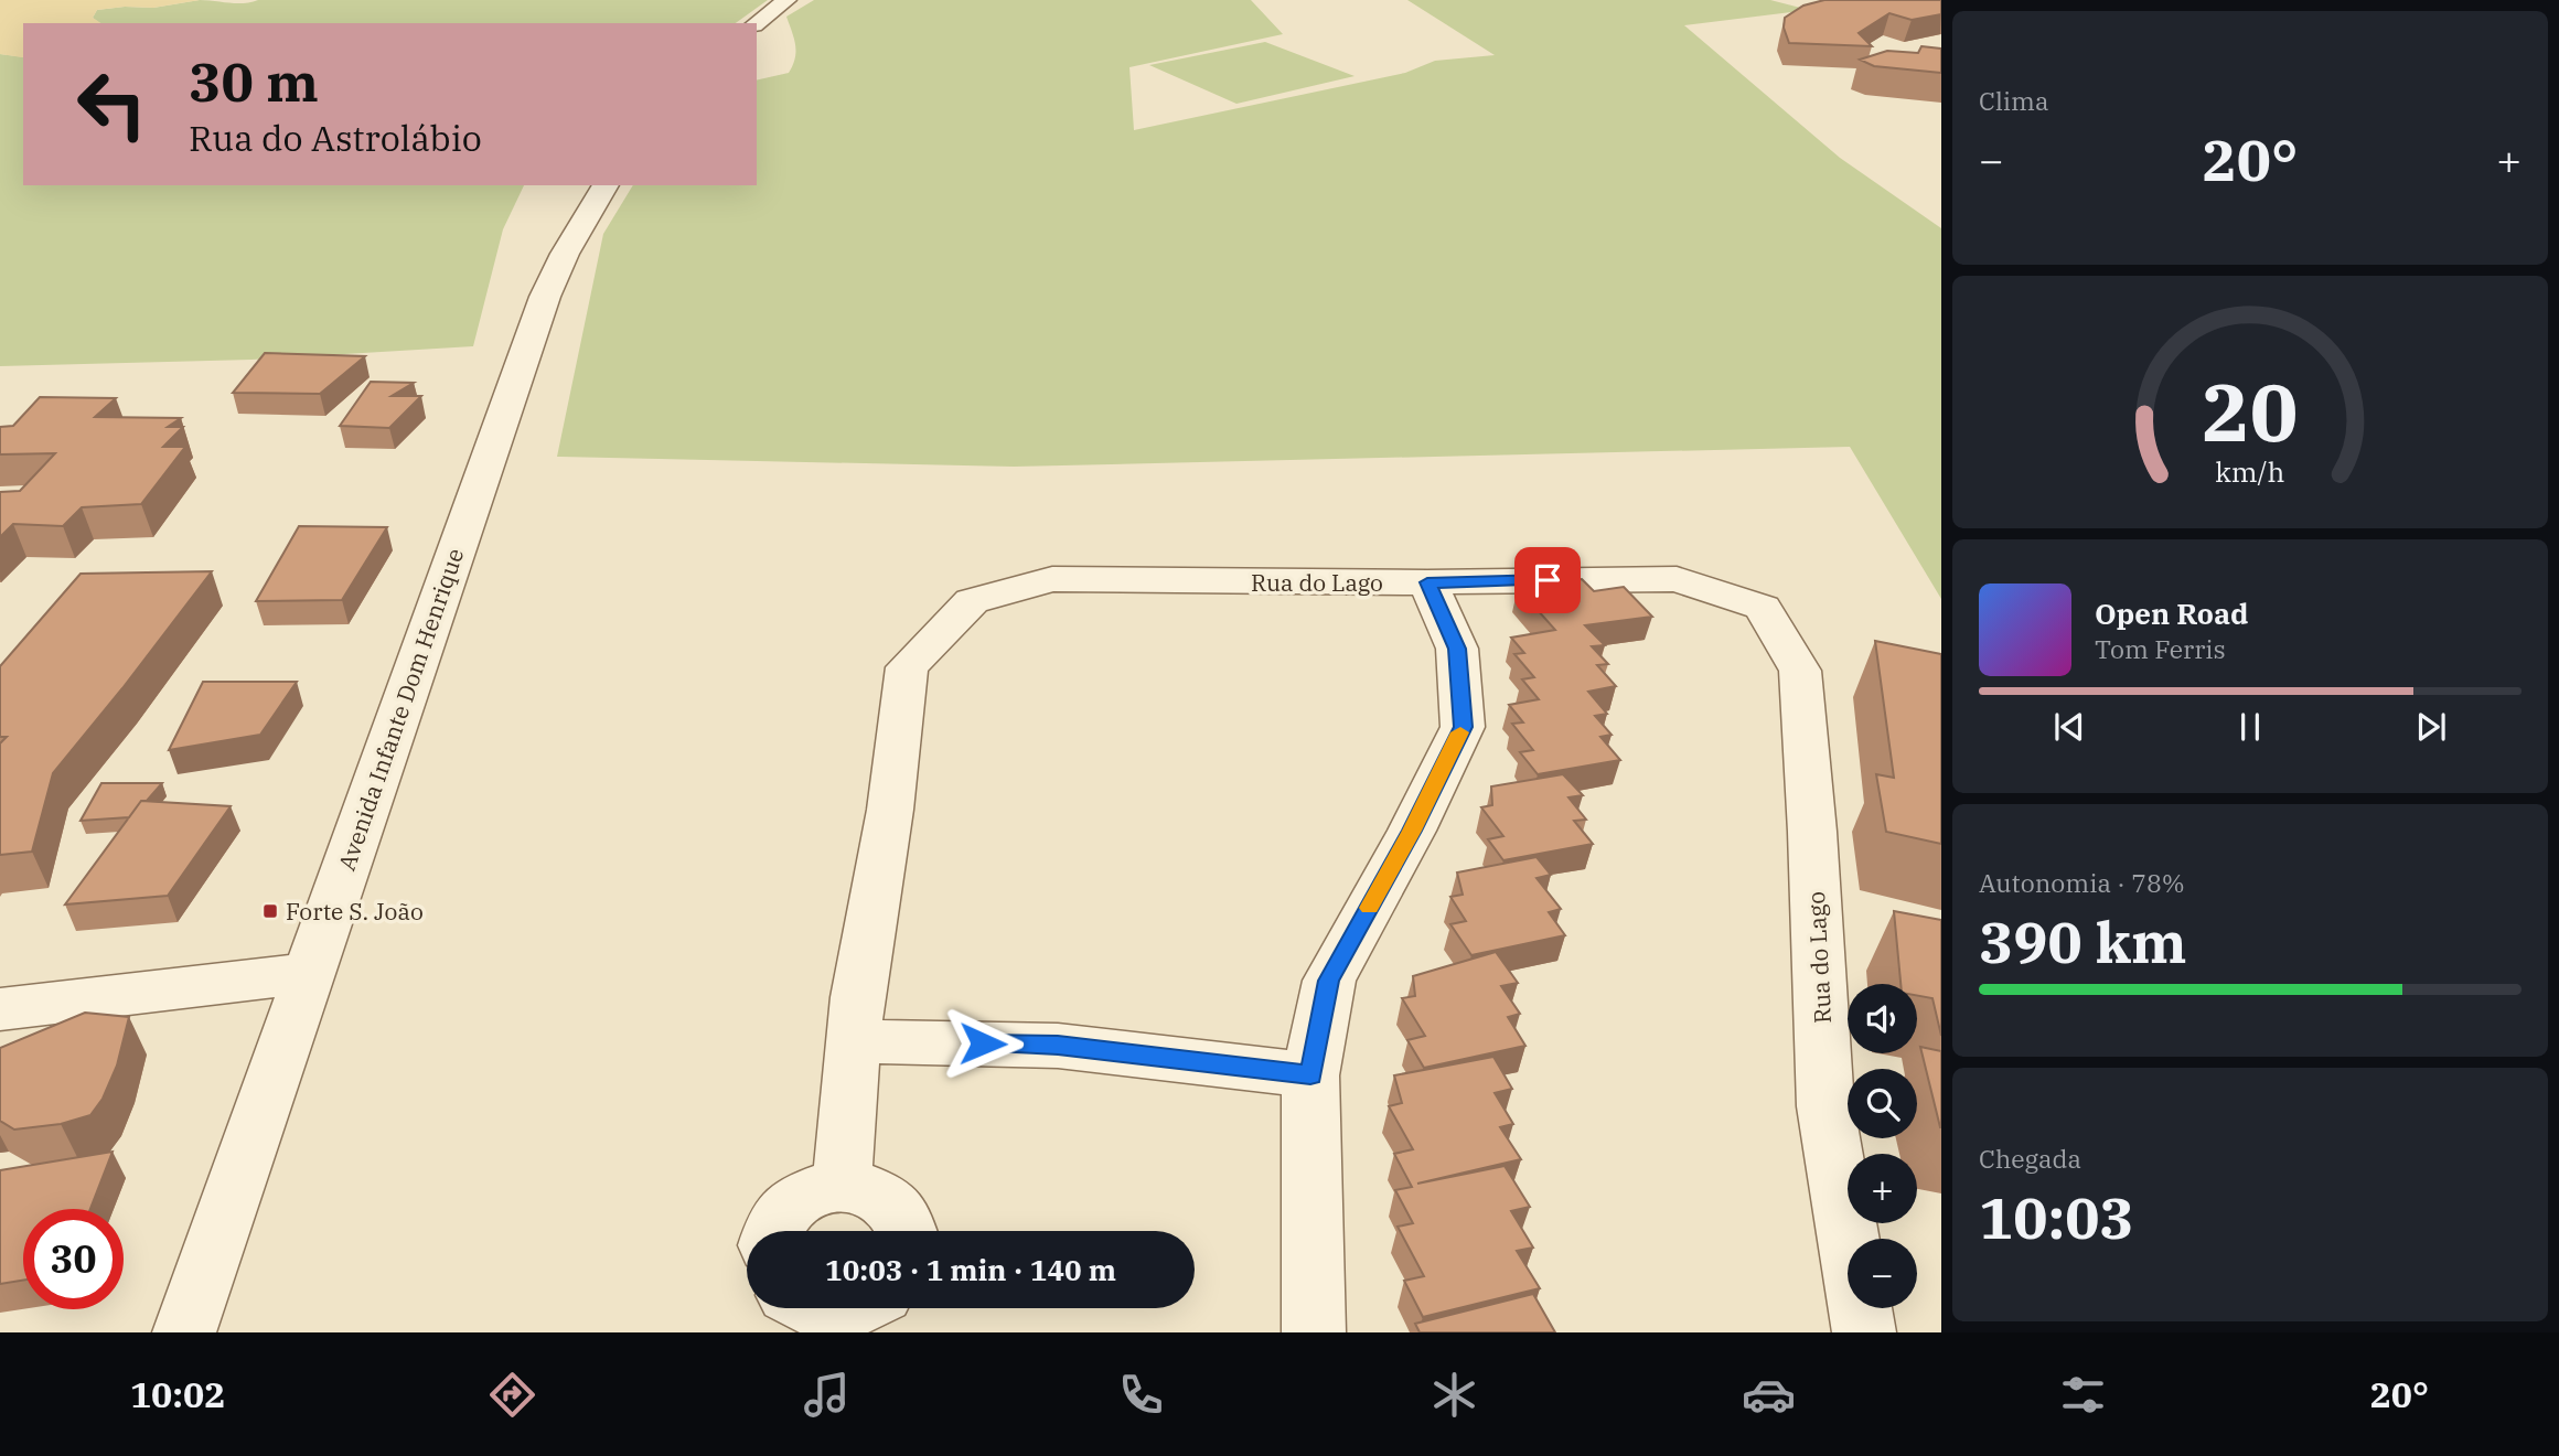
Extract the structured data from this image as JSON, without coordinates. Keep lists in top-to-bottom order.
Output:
{
  "streets": {
    "street": ["Rua do Lago", "Avenida Infante Dom Henrique"]
  },
  "places": {
    "transit": ["Forte S. João"]
  },
  "page": {
    "tile": [
      "Clima",
      ["Autonomia · 78%", "390 km"],
      ["Chegada", "10:03"]
    ],
    "turn": ["30 m", "Rua do Astrolábio"],
    "heat": ["−", "20°", "+"],
    "song": ["Open Road", "Tom Ferris"],
    "map_buttons": ["+", "−"],
    "limit": "30",
    "trip": "10:03 · 1 min · 140 m",
    "tabs": ["10:02", "20°"],
    "gauge": ["20", "km/h"]
  }
}
